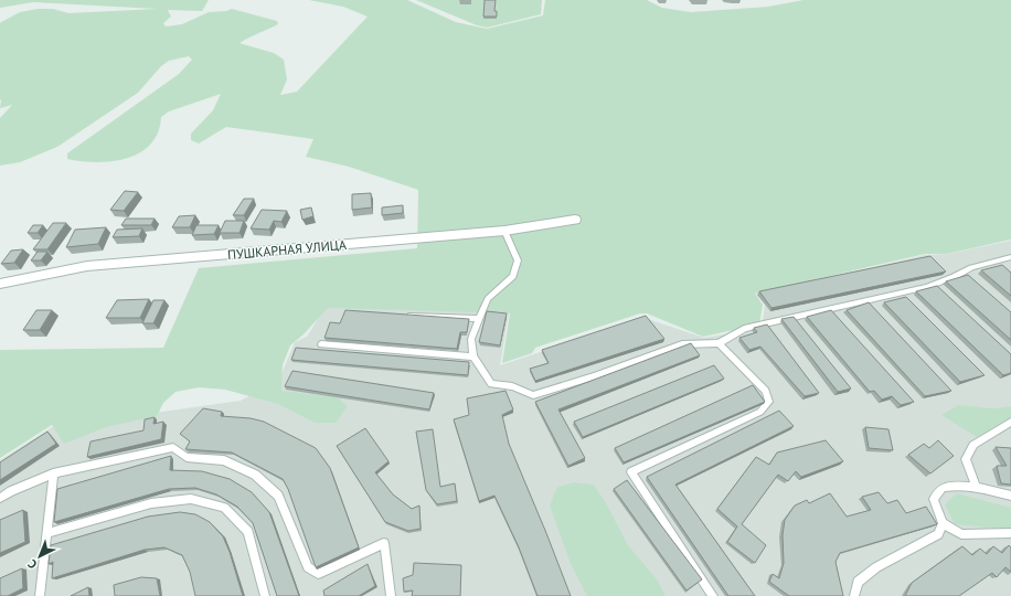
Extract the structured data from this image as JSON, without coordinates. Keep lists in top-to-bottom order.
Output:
{
  "streets": {
    "street": ["ПУШКАРНАЯ УЛИЦА"]
  },
  "north": "bottom left"
}
